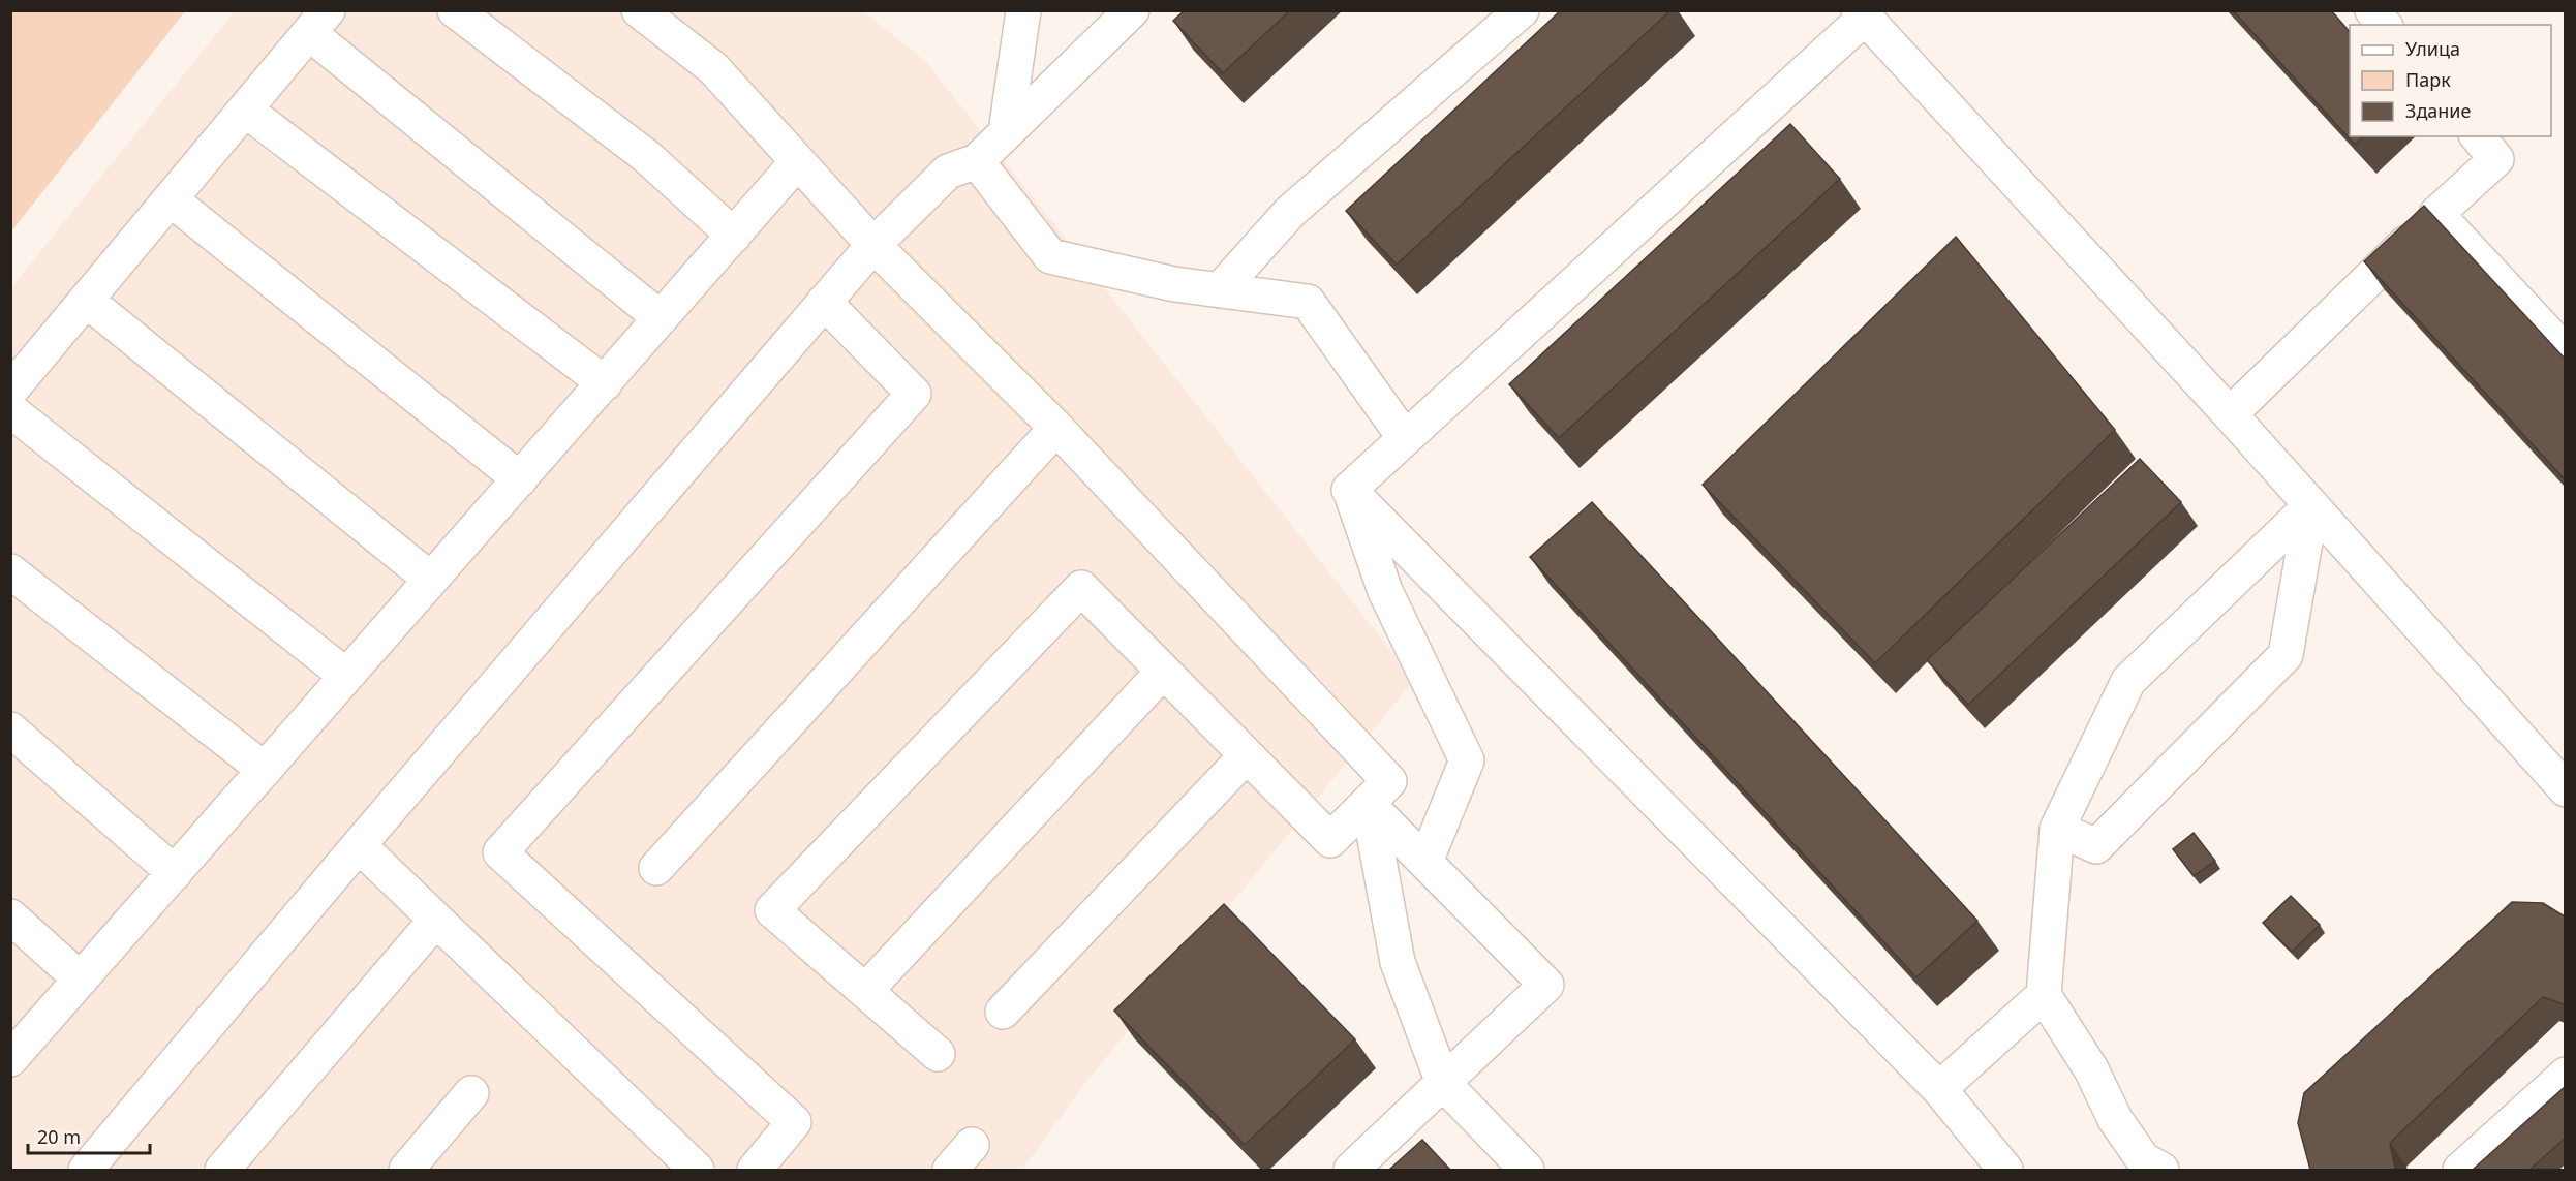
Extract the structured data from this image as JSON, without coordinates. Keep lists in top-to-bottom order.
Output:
{
  "legend": ["Улица", "Парк", "Здание"],
  "scale_bar": "20 m"
}
